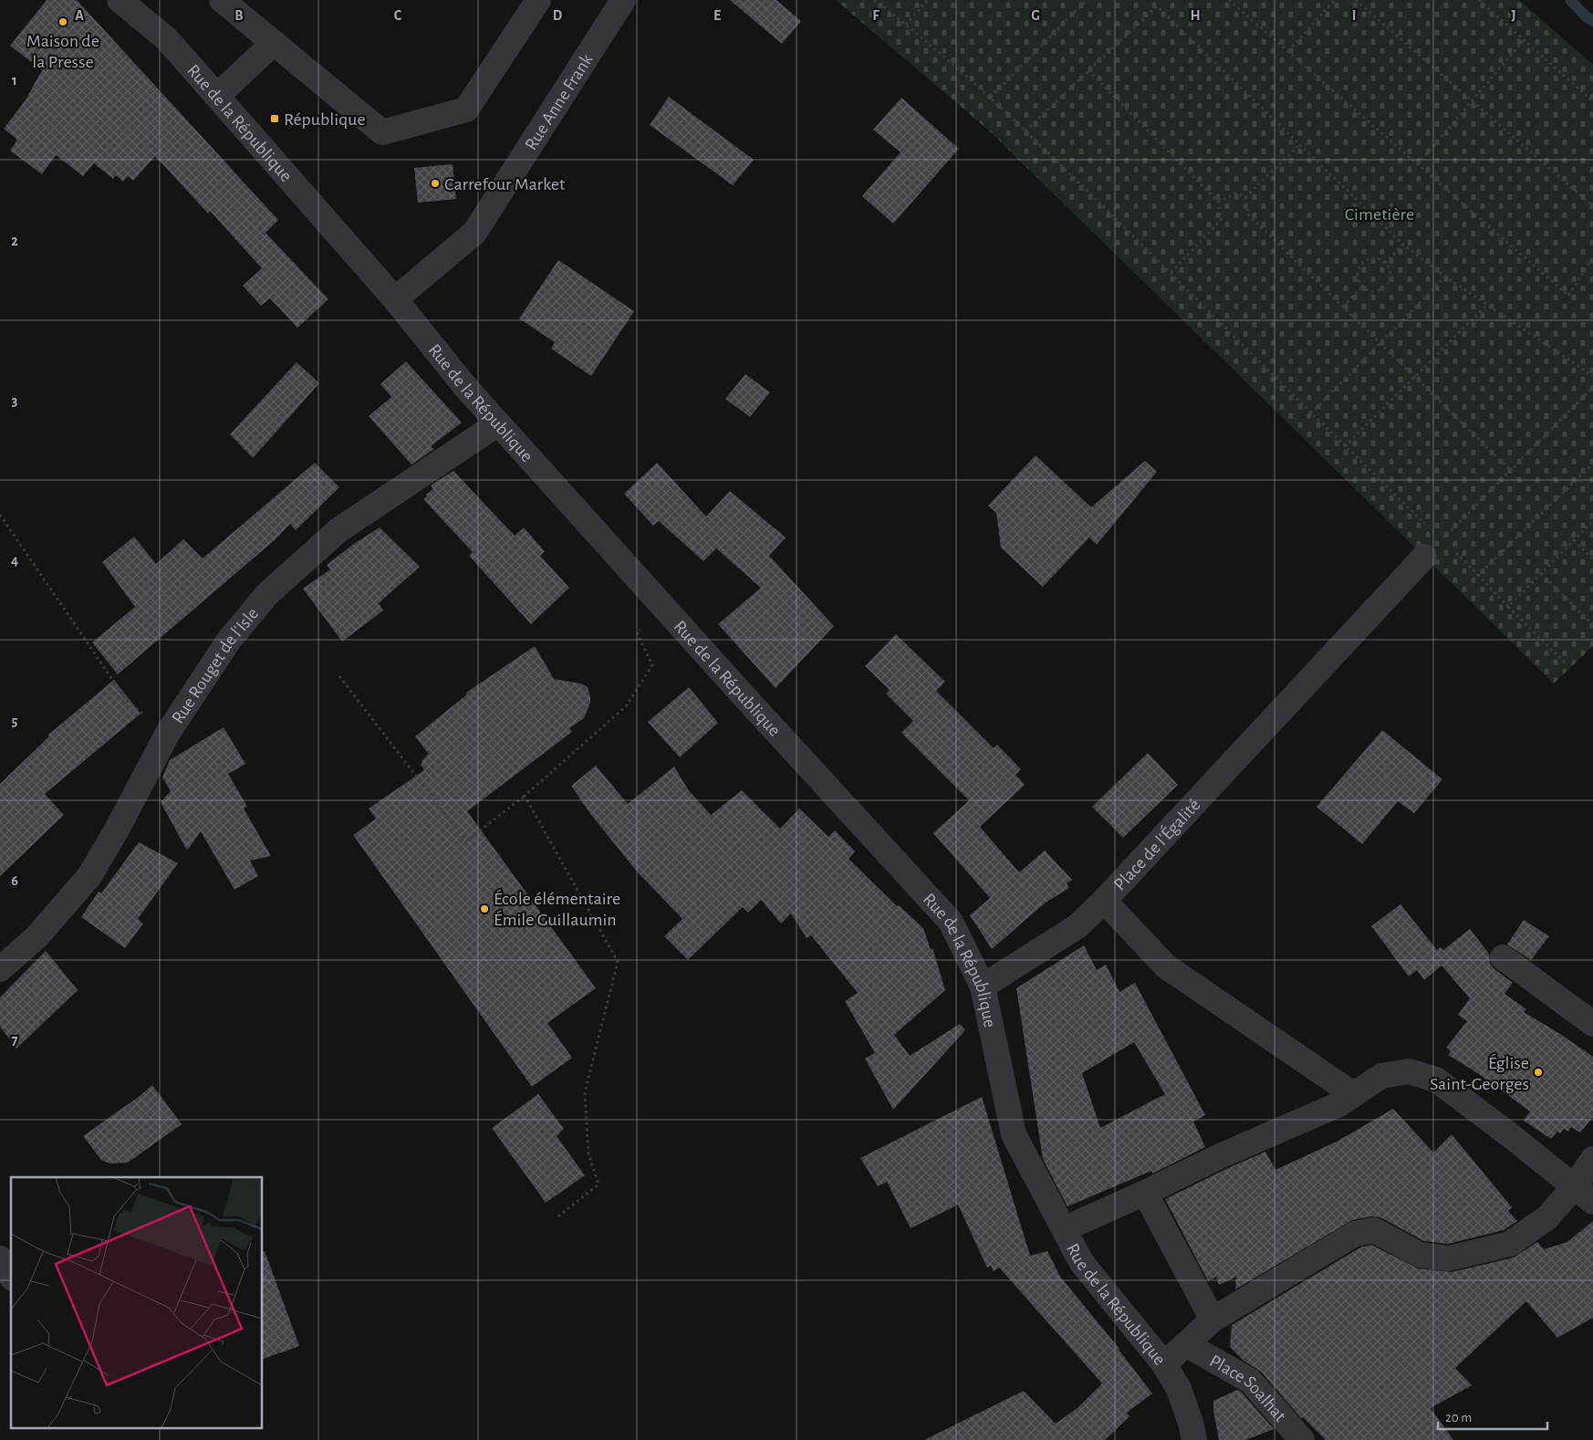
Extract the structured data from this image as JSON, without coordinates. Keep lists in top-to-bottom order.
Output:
{
  "streets": {
    "street": [
      "Rue Anne Frank",
      "Rue de la République",
      "Rue Rouget de l'Isle",
      "Place de l'Égalité",
      "Place Soalhat"
    ]
  },
  "crossings": [
    ["Rue Anne Frank", "Rue de la République"],
    ["Rue de la République", "Rue Rouget de l'Isle"]
  ],
  "parks": ["Cimetière"],
  "places": {
    "other": [
      "Maison de la Presse",
      "Carrefour Market",
      "École élémentaire Émile Guillaumin",
      "Église Saint-Georges"
    ],
    "transit": ["République"]
  },
  "scale_bar": "20 m",
  "grid": {
    "columns": [
      "A",
      "B",
      "C",
      "D",
      "E",
      "F",
      "G",
      "H",
      "I",
      "J"
    ],
    "rows": [
      "1",
      "2",
      "3",
      "4",
      "5",
      "6",
      "7"
    ]
  }
}
